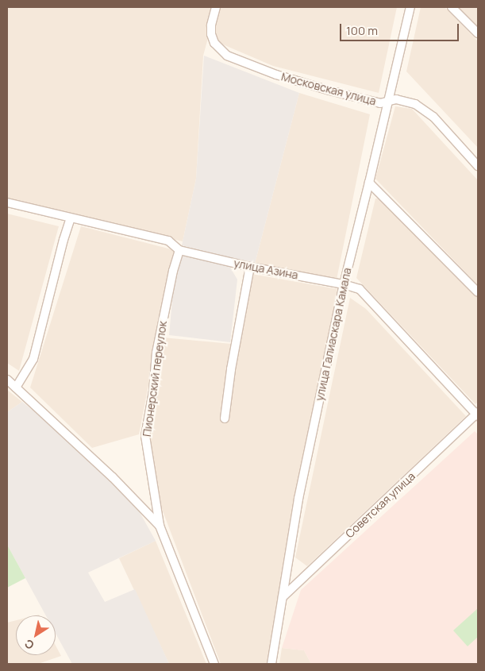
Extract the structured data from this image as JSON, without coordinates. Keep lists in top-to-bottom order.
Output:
{
  "streets": {
    "street": [
      "Московская улица",
      "улица Азина",
      "улица Галиаскара Камала",
      "Пионерский переулок",
      "Советская улица"
    ]
  },
  "crossings": [
    ["Московская улица", "улица Галиаскара Камала"],
    ["улица Азина", "улица Галиаскара Камала"],
    ["улица Азина", "Пионерский переулок"],
    ["улица Азина", "Советская улица"],
    ["улица Галиаскара Камала", "Советская улица"]
  ],
  "scale_bar": "100 m",
  "north": "bottom left"
}
